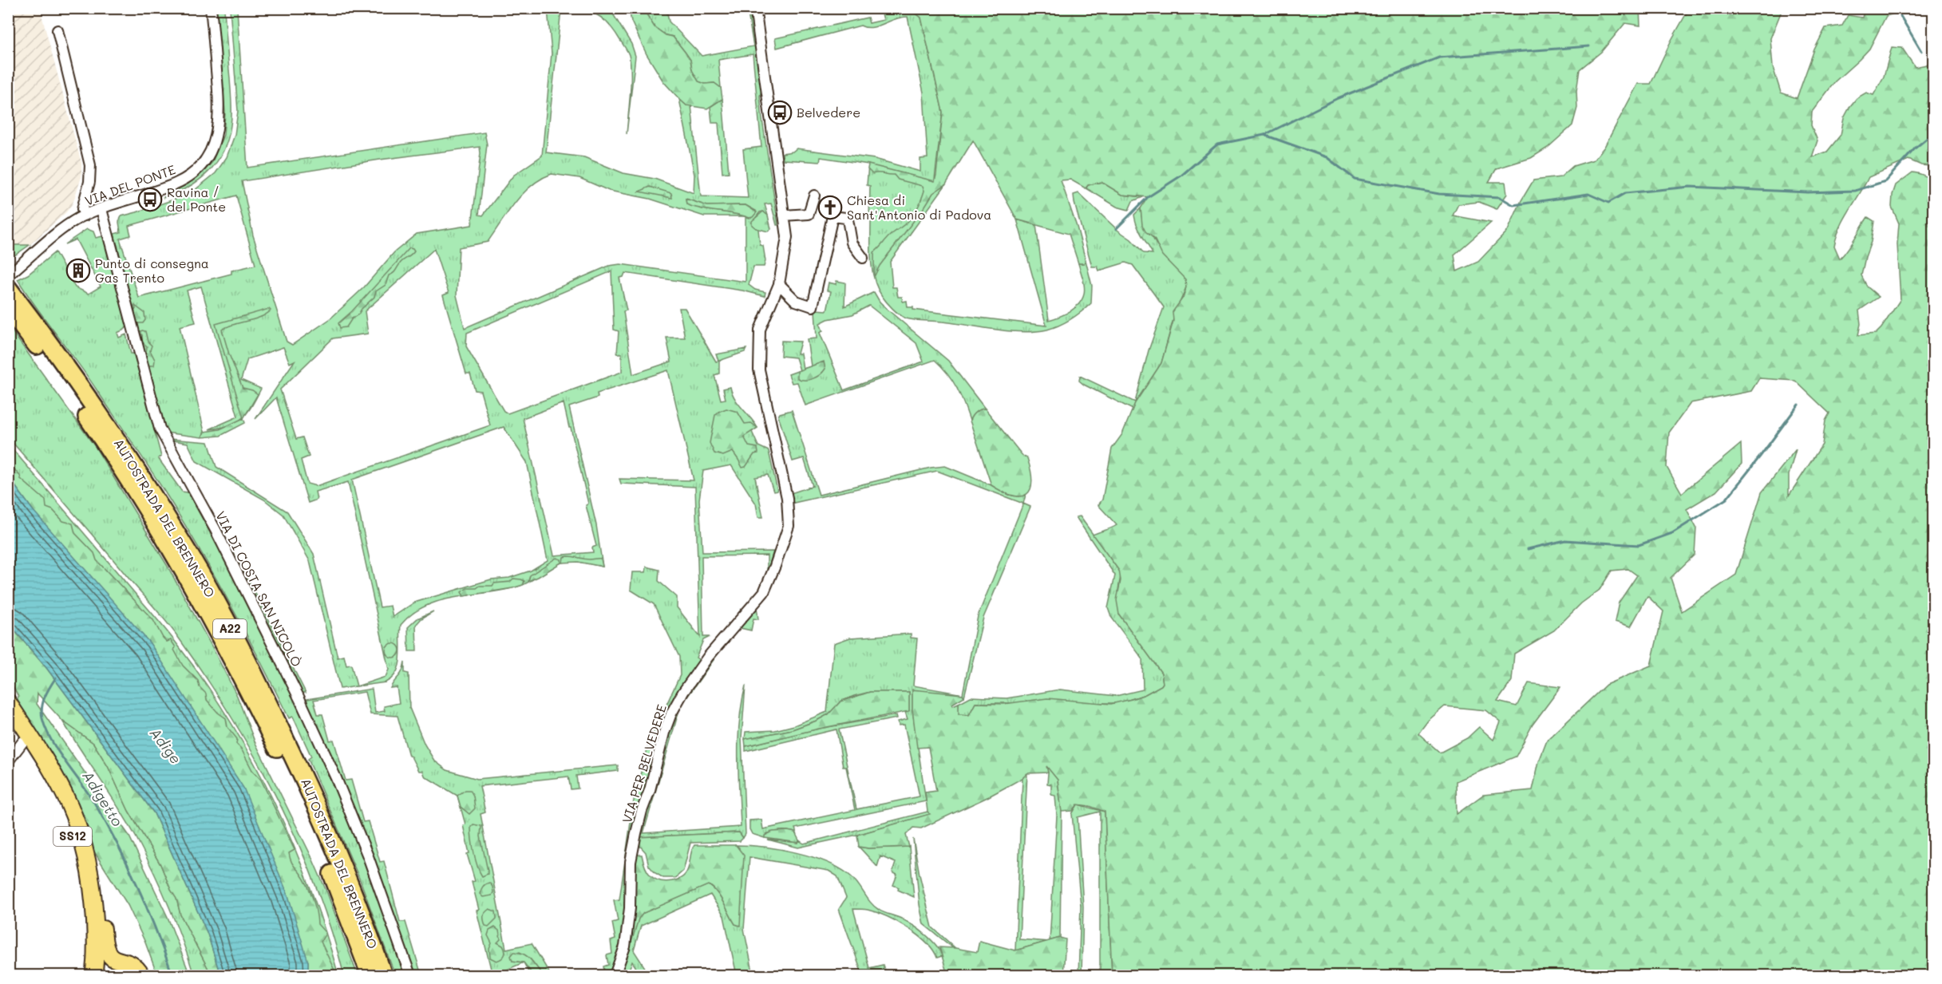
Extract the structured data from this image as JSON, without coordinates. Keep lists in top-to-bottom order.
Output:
{
  "streets": {
    "highway": ["AUTOSTRADA DEL BRENNERO", "A22", "SS12"],
    "street": ["VIA DEL PONTE", "VIA DI COSTA SAN NICOLÒ", "VIA PER BELVEDERE"]
  },
  "crossings": [
    ["VIA DEL PONTE", "VIA DI COSTA SAN NICOLÒ"]
  ],
  "water": ["Adige", "Adigetto"],
  "places": {
    "bus stop": ["Belvedere", "Ravina / del Ponte"],
    "church": ["Chiesa di Sant'Antonio di Padova"],
    "building": ["Punto di consegna Gas Trento"]
  }
}
